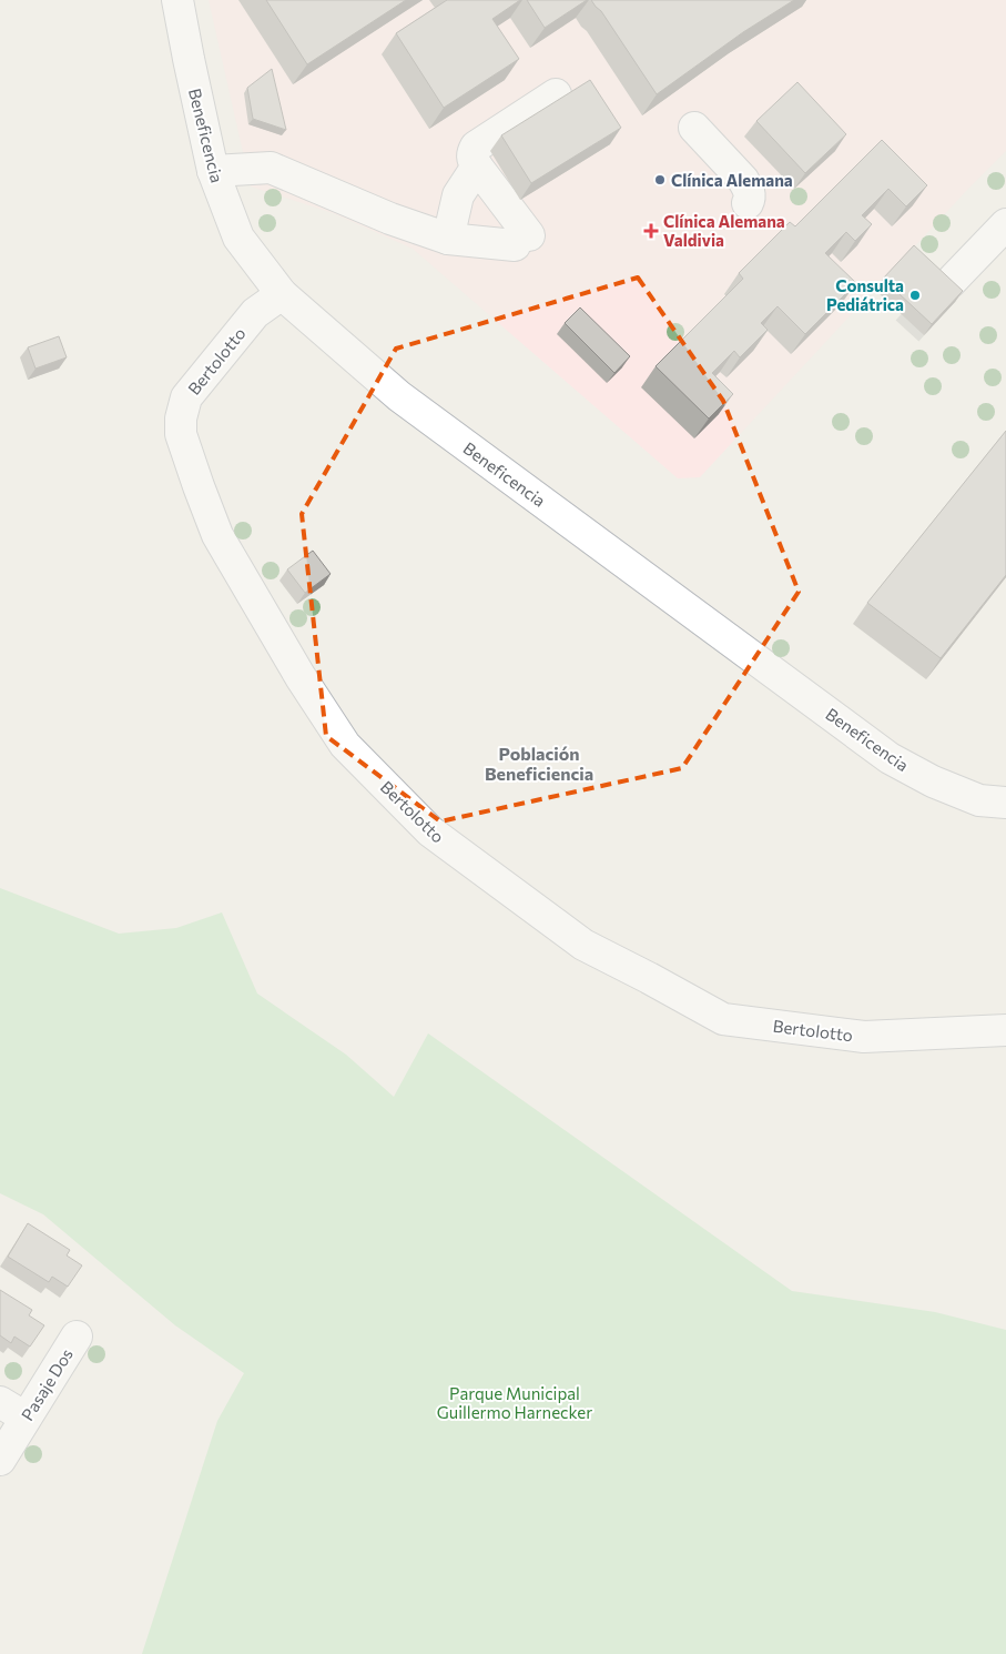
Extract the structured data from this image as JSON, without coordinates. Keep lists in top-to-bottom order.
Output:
{
  "streets": {
    "street": ["Beneficencia", "Bertolotto", "Pasaje Dos"]
  },
  "crossings": [
    ["Beneficencia", "Bertolotto"]
  ],
  "districts": ["Población Beneficiencia"],
  "parks": ["Parque Municipal Guillermo Harnecker"],
  "places": {
    "other": ["Clínica Alemana", "Consulta Pediátrica"],
    "health": ["Clínica Alemana Valdivia"]
  }
}
